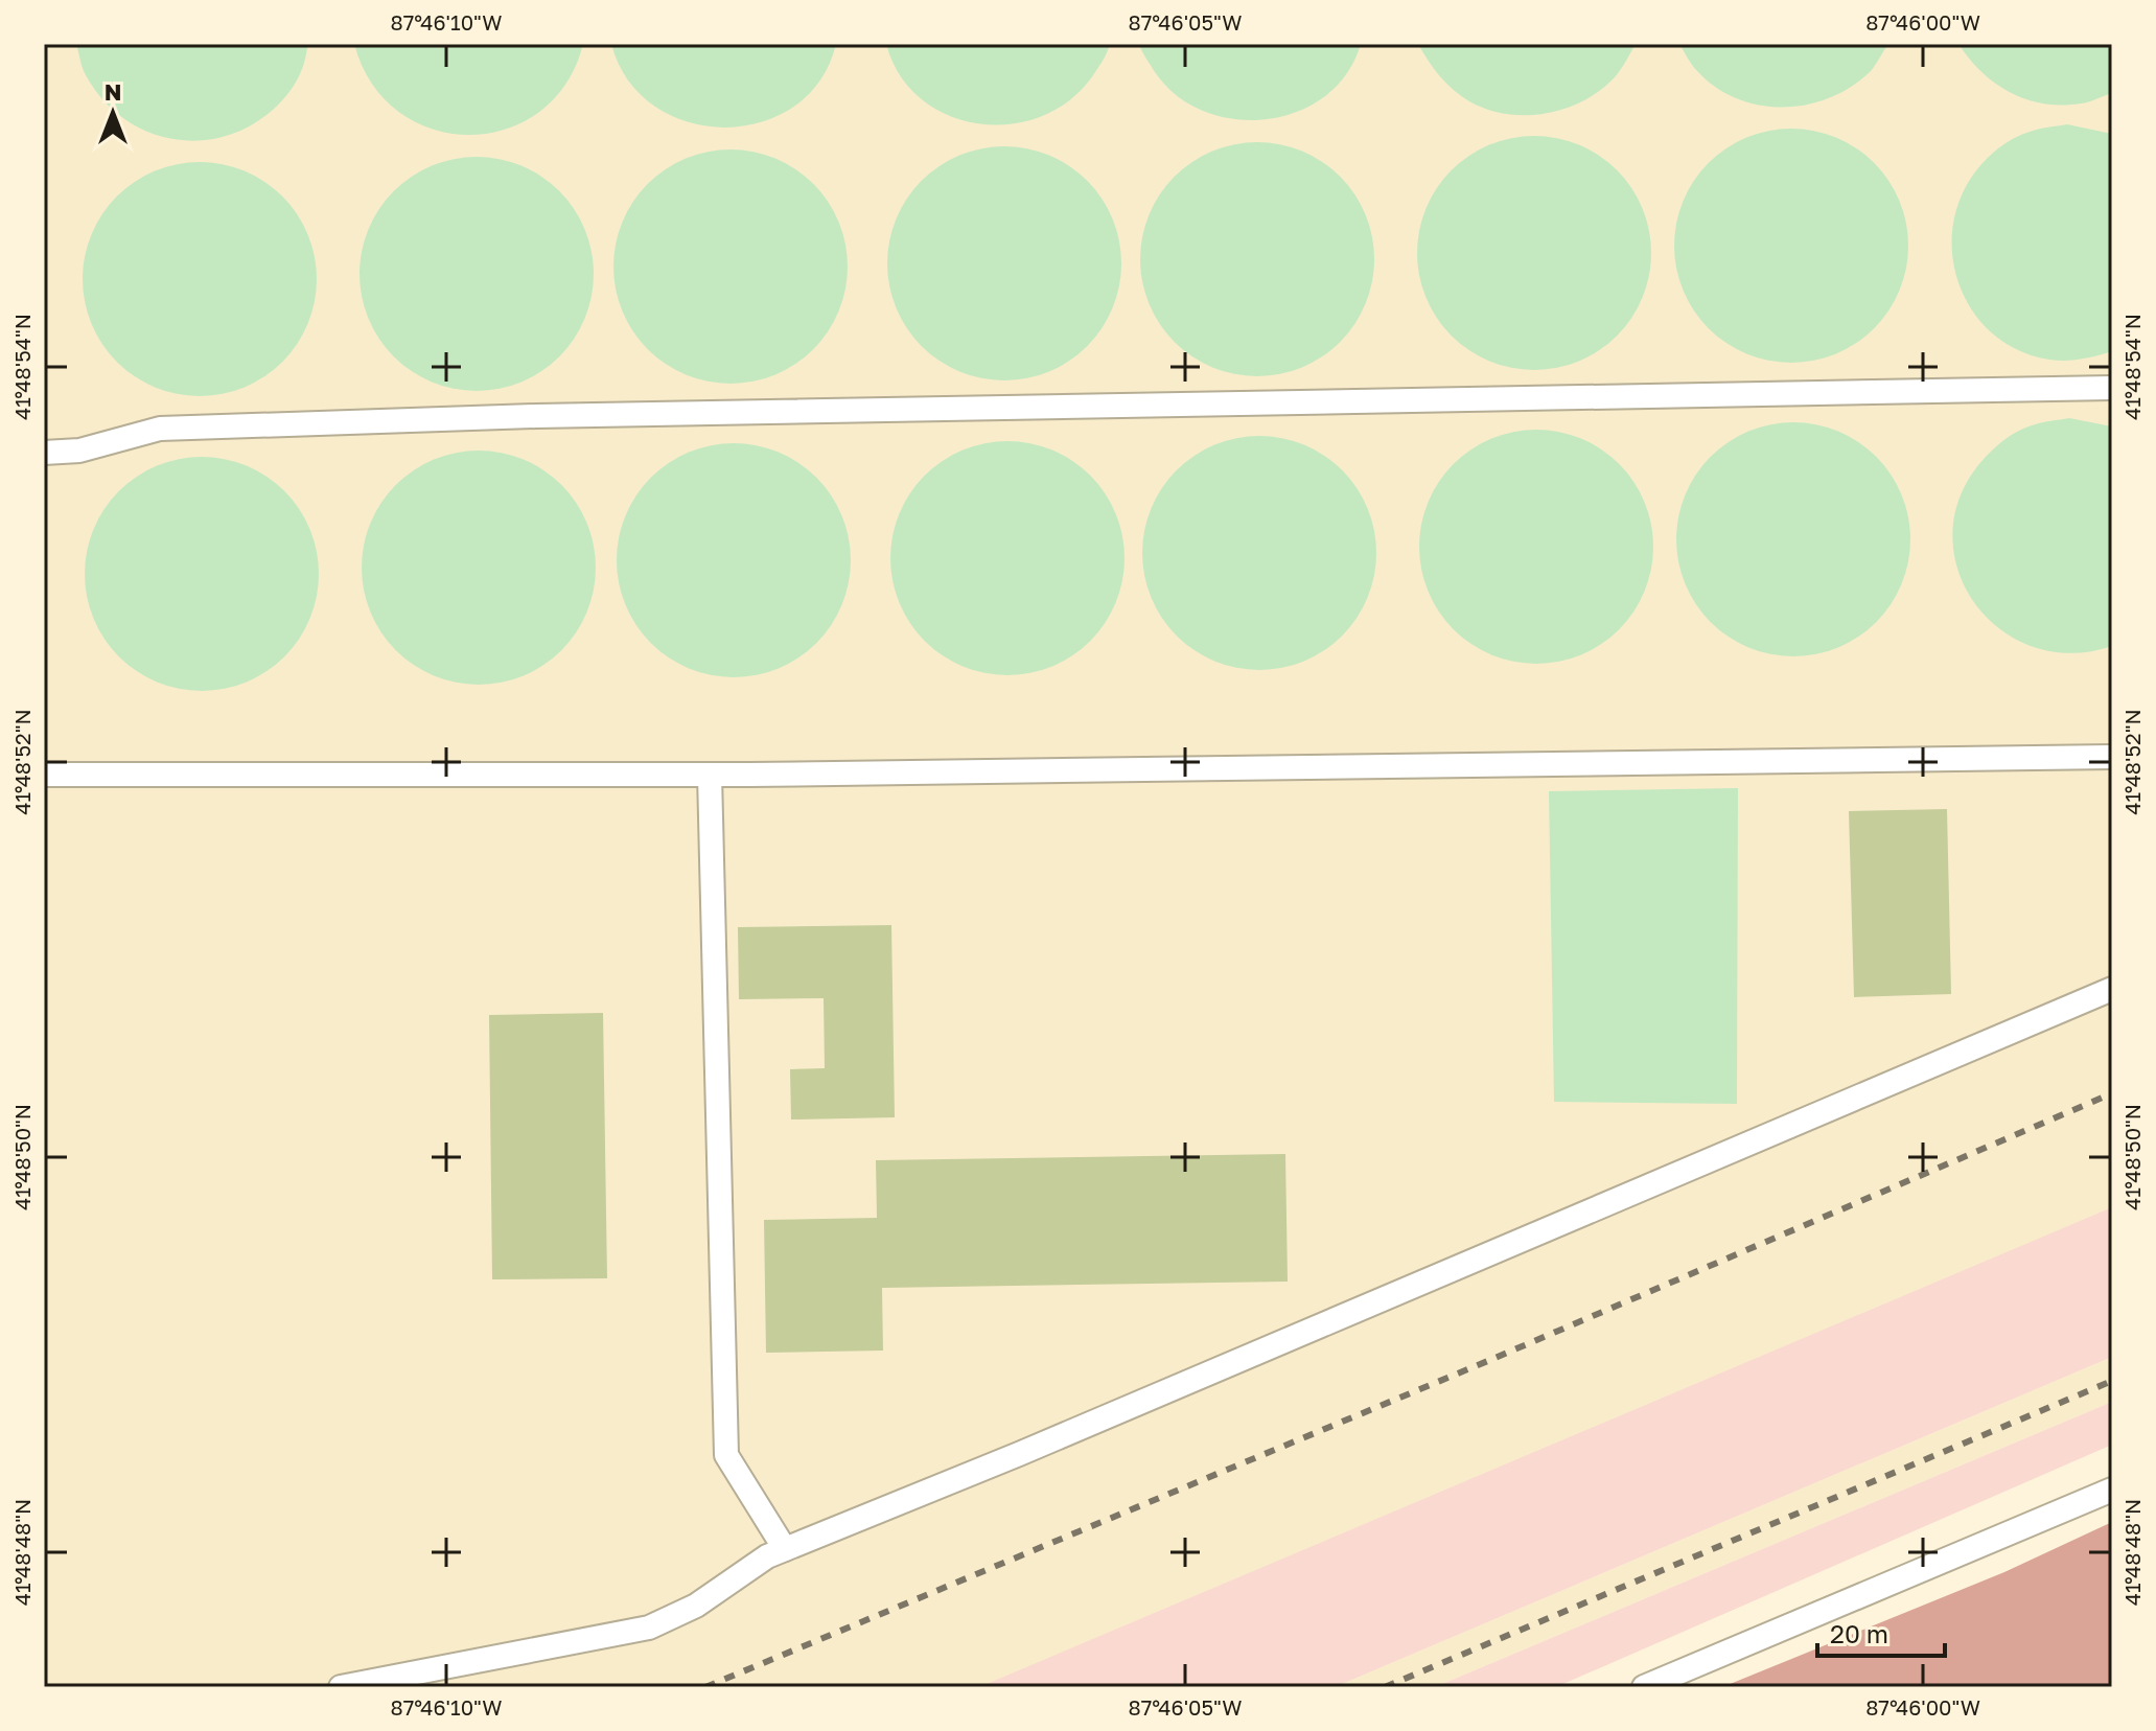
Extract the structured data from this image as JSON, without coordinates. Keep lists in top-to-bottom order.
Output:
{
  "scale_bar": "20 m",
  "north": "top",
  "coordinates": [
    "87°46'10\"W",
    "87°46'05\"W",
    "87°46'00\"W",
    "41°48'54\"N",
    "41°48'52\"N",
    "41°48'50\"N",
    "41°48'48\"N"
  ]
}
